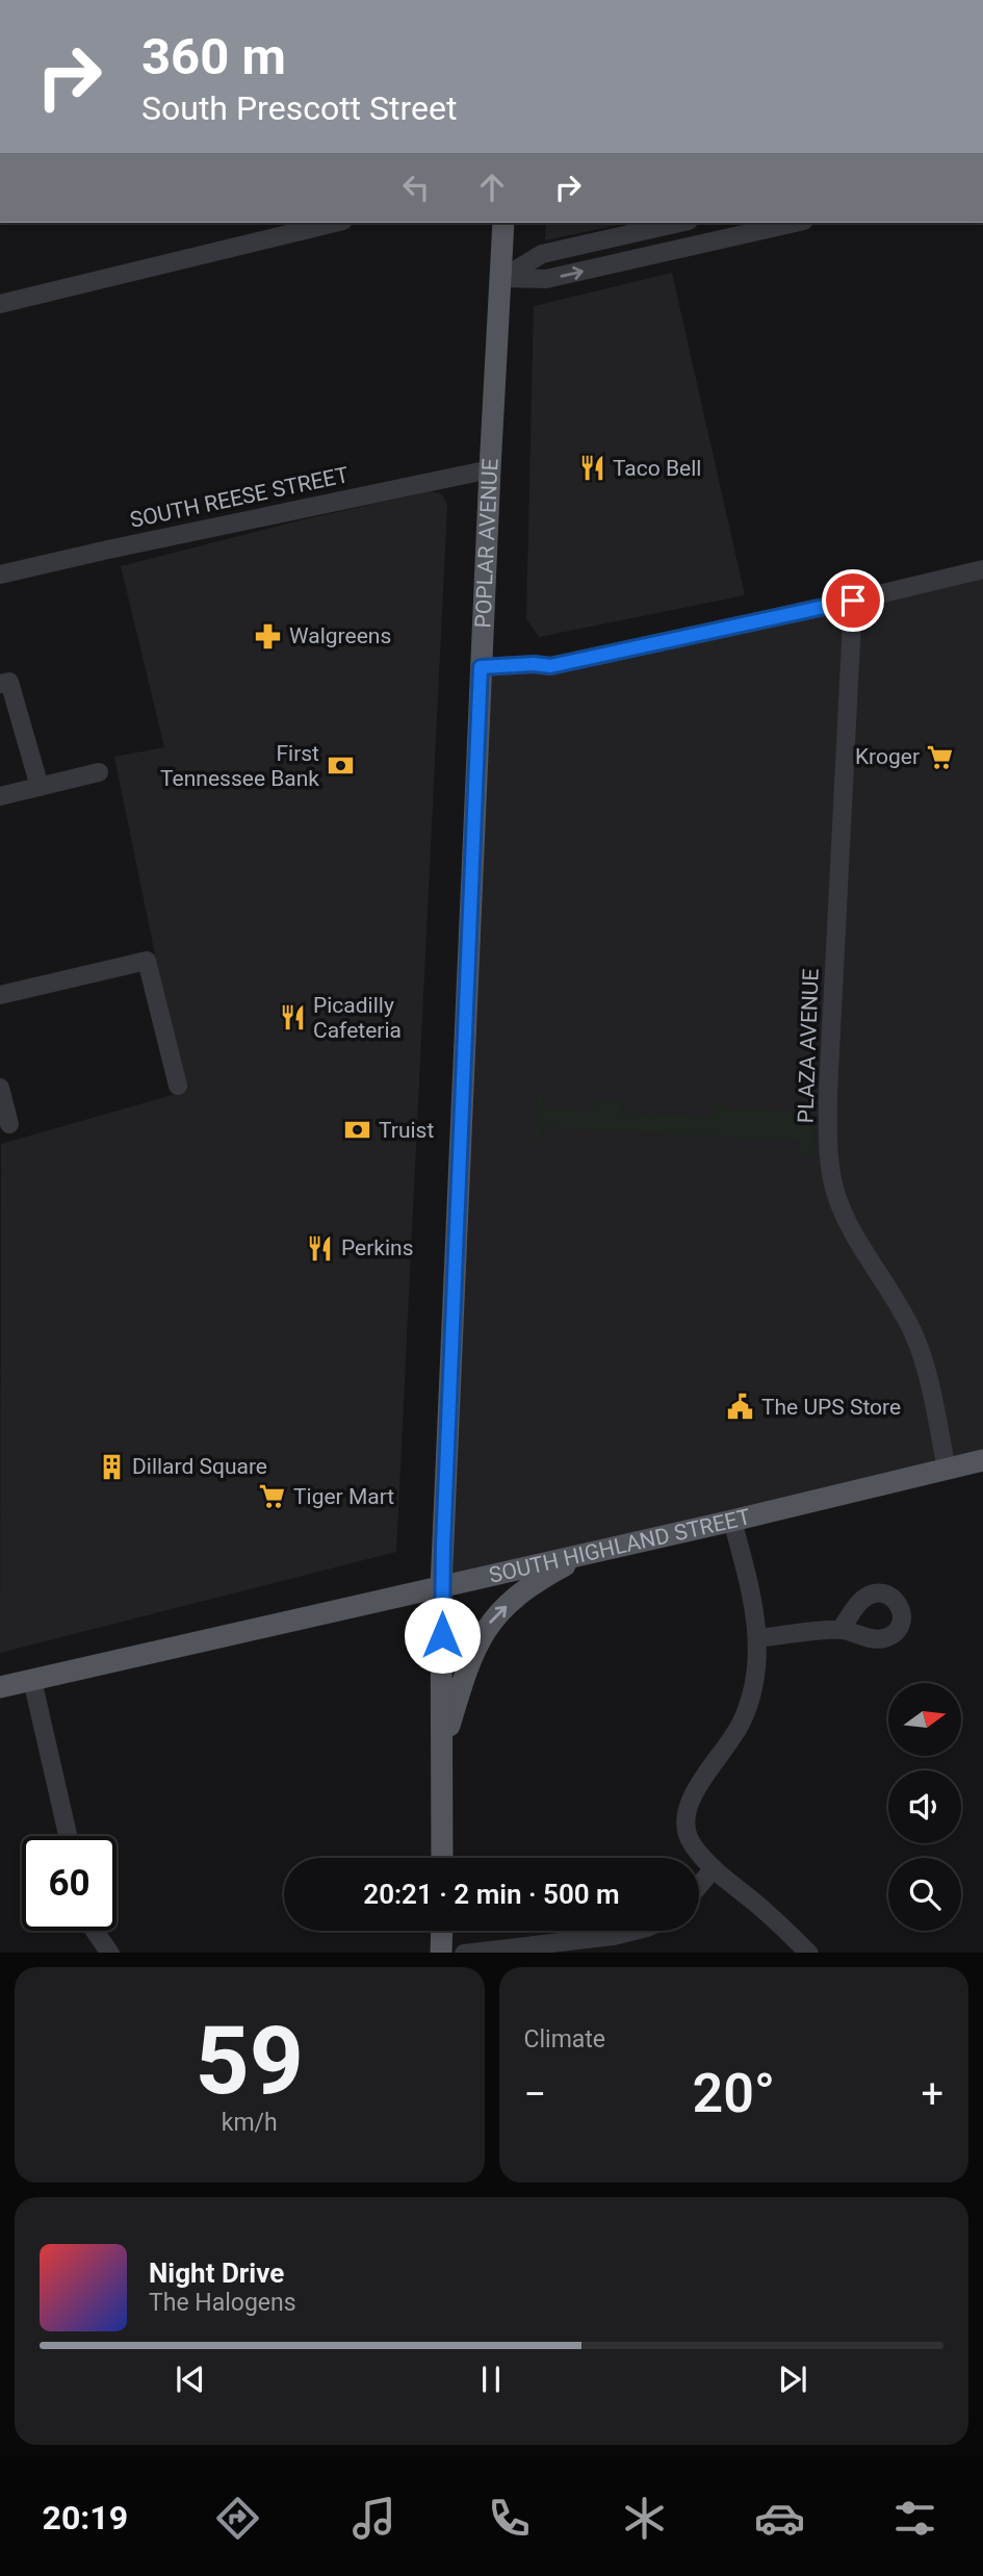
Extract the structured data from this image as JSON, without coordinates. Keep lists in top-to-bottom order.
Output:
{
  "streets": {
    "main road": ["POPLAR AVENUE", "SOUTH HIGHLAND STREET"],
    "street": ["SOUTH REESE STREET", "PLAZA AVENUE"]
  },
  "crossings": [
    ["SOUTH REESE STREET", "POPLAR AVENUE"],
    ["POPLAR AVENUE", "SOUTH HIGHLAND STREET"],
    ["PLAZA AVENUE", "SOUTH HIGHLAND STREET"]
  ],
  "places": {
    "restaurant": ["Taco Bell", "Picadilly Cafeteria", "Perkins"],
    "pharmacy": ["Walgreens"],
    "supermarket": ["Kroger", "Tiger Mart"],
    "bank": ["First Tennessee Bank", "Truist"],
    "public building": ["The UPS Store"],
    "building": ["Dillard Square"]
  },
  "north": "right",
  "page": {
    "turn": ["360 m", "South Prescott Street"],
    "limit": "60",
    "trip": "20:21 · 2 min · 500 m",
    "tile": [
      ["59", "km/h"],
      "Climate"
    ],
    "heat": ["−", "20°", "+"],
    "song": ["Night Drive", "The Halogens"],
    "tabs": "20:19"
  }
}
